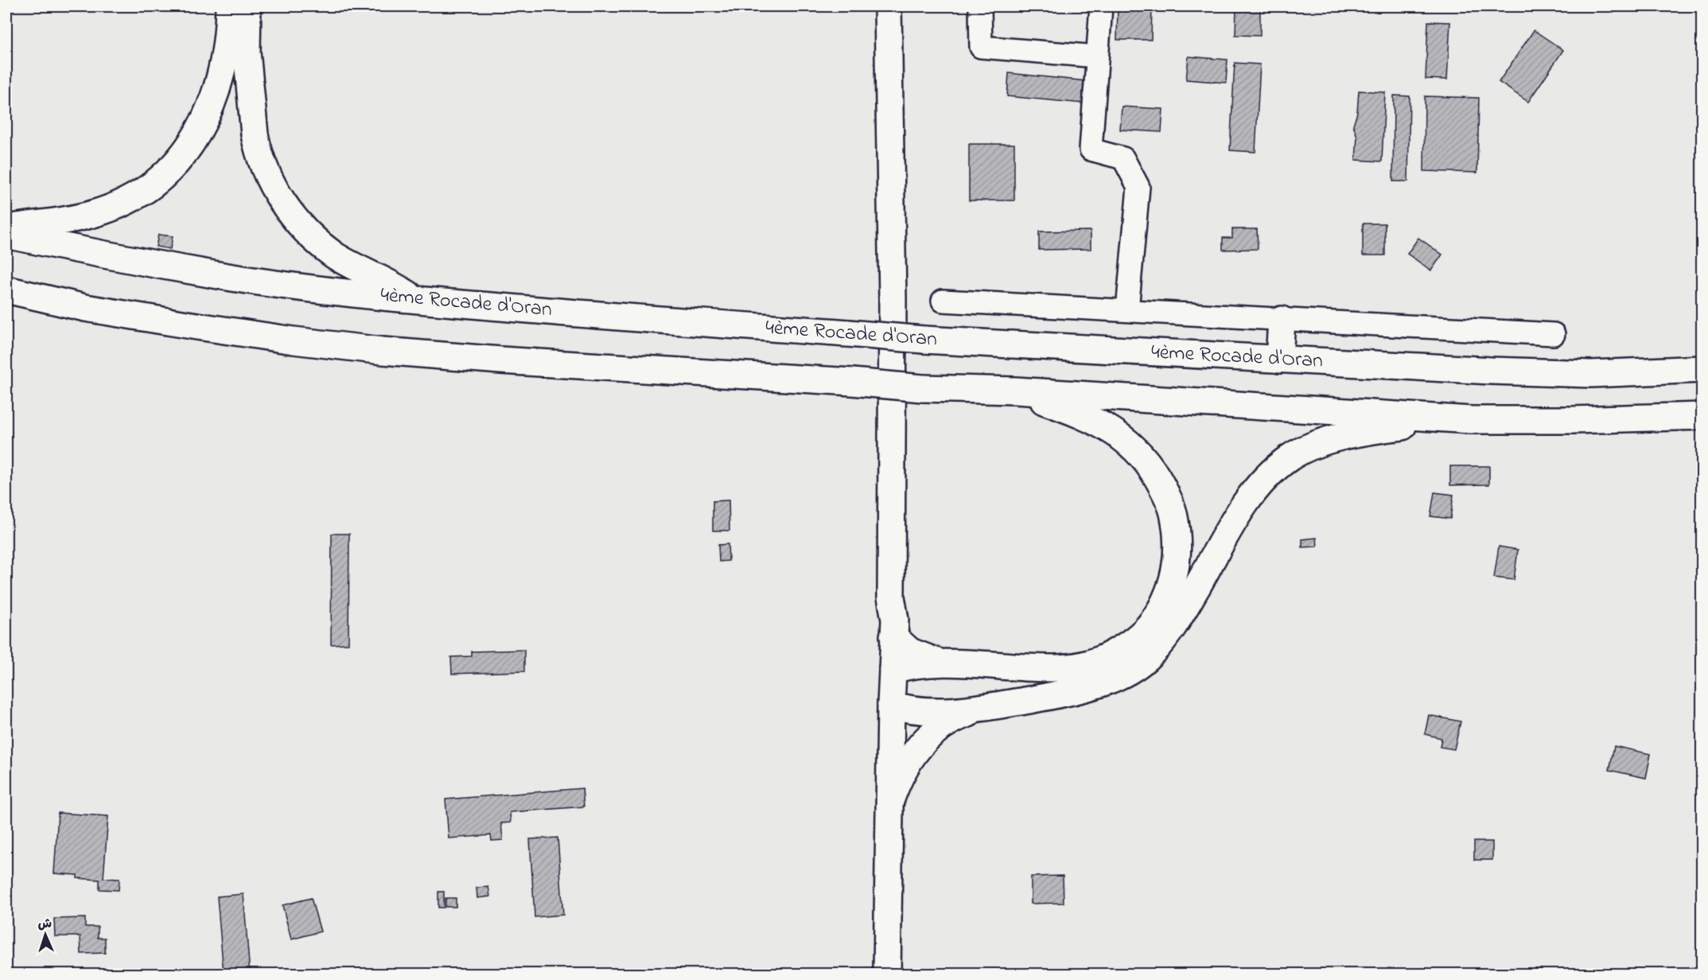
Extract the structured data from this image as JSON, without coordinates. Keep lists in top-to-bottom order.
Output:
{
  "streets": {
    "main road": ["4ème Rocade d'Oran"]
  },
  "north": "top"
}
